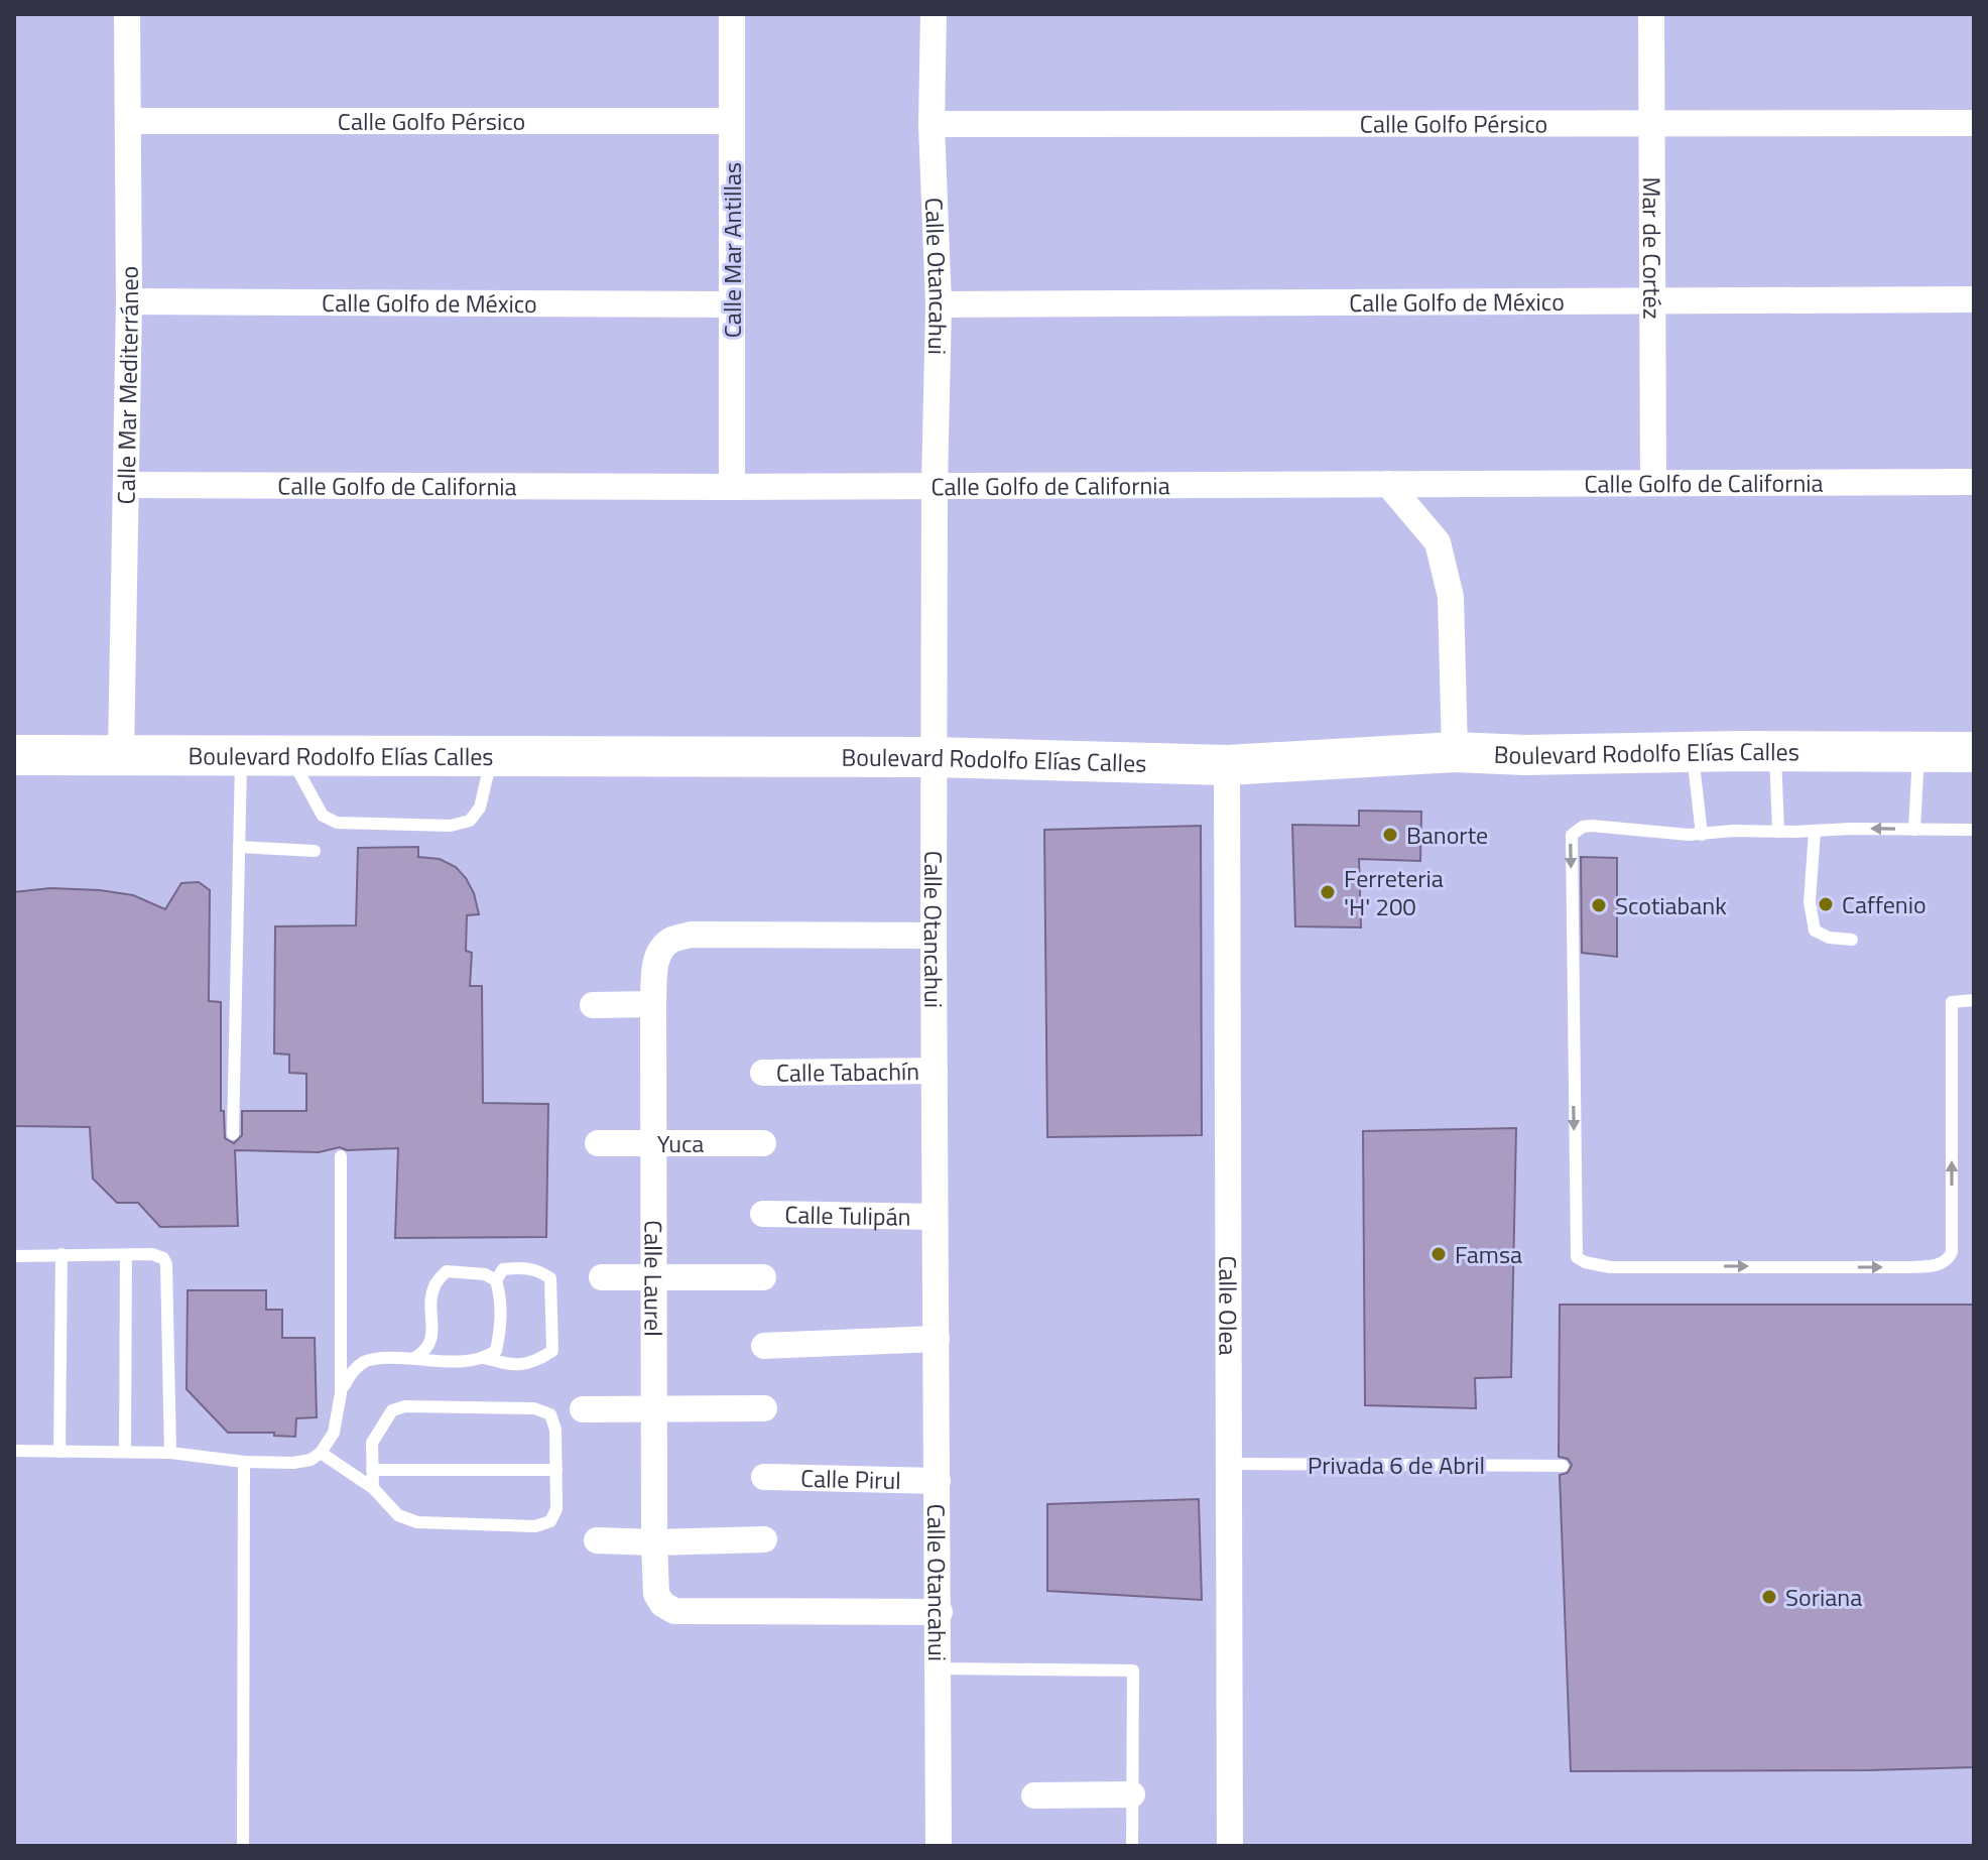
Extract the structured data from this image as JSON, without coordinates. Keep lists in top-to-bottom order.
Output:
{
  "streets": {
    "main road": ["Boulevard Rodolfo Elías Calles"],
    "street": [
      "Calle Golfo Pérsico",
      "Mar de Cortéz",
      "Calle Mar Antillas",
      "Calle Otancahui",
      "Calle Golfo de México",
      "Calle Mar Mediterráneo",
      "Calle Golfo de California",
      "Calle Tabachín",
      "Yuca",
      "Calle Tulipán",
      "Calle Laurel",
      "Calle Olea",
      "Calle Pirul"
    ],
    "lane": ["Privada 6 de Abril"]
  },
  "crossings": [
    ["Calle Golfo Pérsico", "Mar de Cortéz"],
    ["Calle Golfo Pérsico", "Calle Mar Antillas"],
    ["Calle Golfo Pérsico", "Calle Otancahui"],
    ["Calle Golfo Pérsico", "Calle Mar Mediterráneo"],
    ["Mar de Cortéz", "Calle Golfo de México"],
    ["Mar de Cortéz", "Calle Golfo de California"],
    ["Calle Mar Antillas", "Calle Golfo de México"],
    ["Calle Mar Antillas", "Calle Golfo de California"],
    ["Calle Otancahui", "Calle Golfo de México"],
    ["Calle Otancahui", "Calle Golfo de California"],
    ["Calle Otancahui", "Boulevard Rodolfo Elías Calles"],
    ["Calle Otancahui", "Calle Tabachín"],
    ["Calle Otancahui", "Calle Tulipán"],
    ["Calle Otancahui", "Calle Laurel"],
    ["Calle Otancahui", "Calle Pirul"],
    ["Calle Golfo de México", "Calle Mar Mediterráneo"],
    ["Calle Mar Mediterráneo", "Calle Golfo de California"],
    ["Calle Mar Mediterráneo", "Boulevard Rodolfo Elías Calles"],
    ["Boulevard Rodolfo Elías Calles", "Calle Olea"],
    ["Yuca", "Calle Laurel"],
    ["Calle Olea", "Privada 6 de Abril"]
  ],
  "places": [
    "Banorte",
    "Ferreteria 'H' 200",
    "Caffenio",
    "Scotiabank",
    "Famsa",
    "Soriana"
  ]
}
